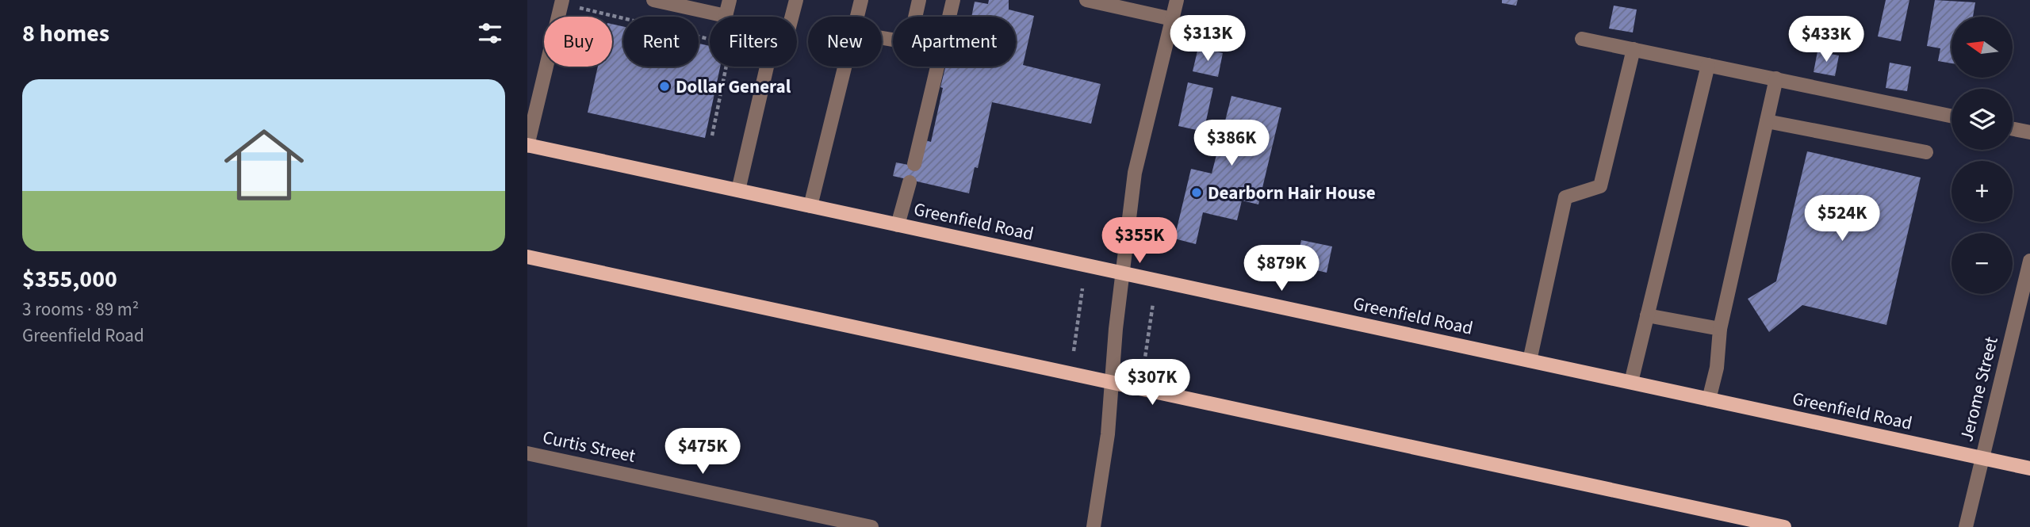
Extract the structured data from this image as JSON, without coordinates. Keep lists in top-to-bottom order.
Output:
{
  "streets": {
    "main road": ["Greenfield Road"],
    "street": ["Jerome Street", "Curtis Street"]
  },
  "crossings": [
    ["Greenfield Road", "Jerome Street"]
  ],
  "places": ["Dollar General", "Dearborn Hair House"],
  "north": "left",
  "page": {
    "heading": "8 homes",
    "price": [
      "$313K",
      "$433K",
      "$386K",
      "$524K",
      "$355K",
      "$879K",
      "$307K",
      "$475K"
    ],
    "map_buttons": ["+", "−"],
    "chip": [
      "Buy",
      "Rent",
      "Filters",
      "New",
      "Apartment"
    ],
    "list": [
      {
        "name": "$355,000",
        "note": "3 rooms · 89 m² · Greenfield Road"
      }
    ]
  }
}
